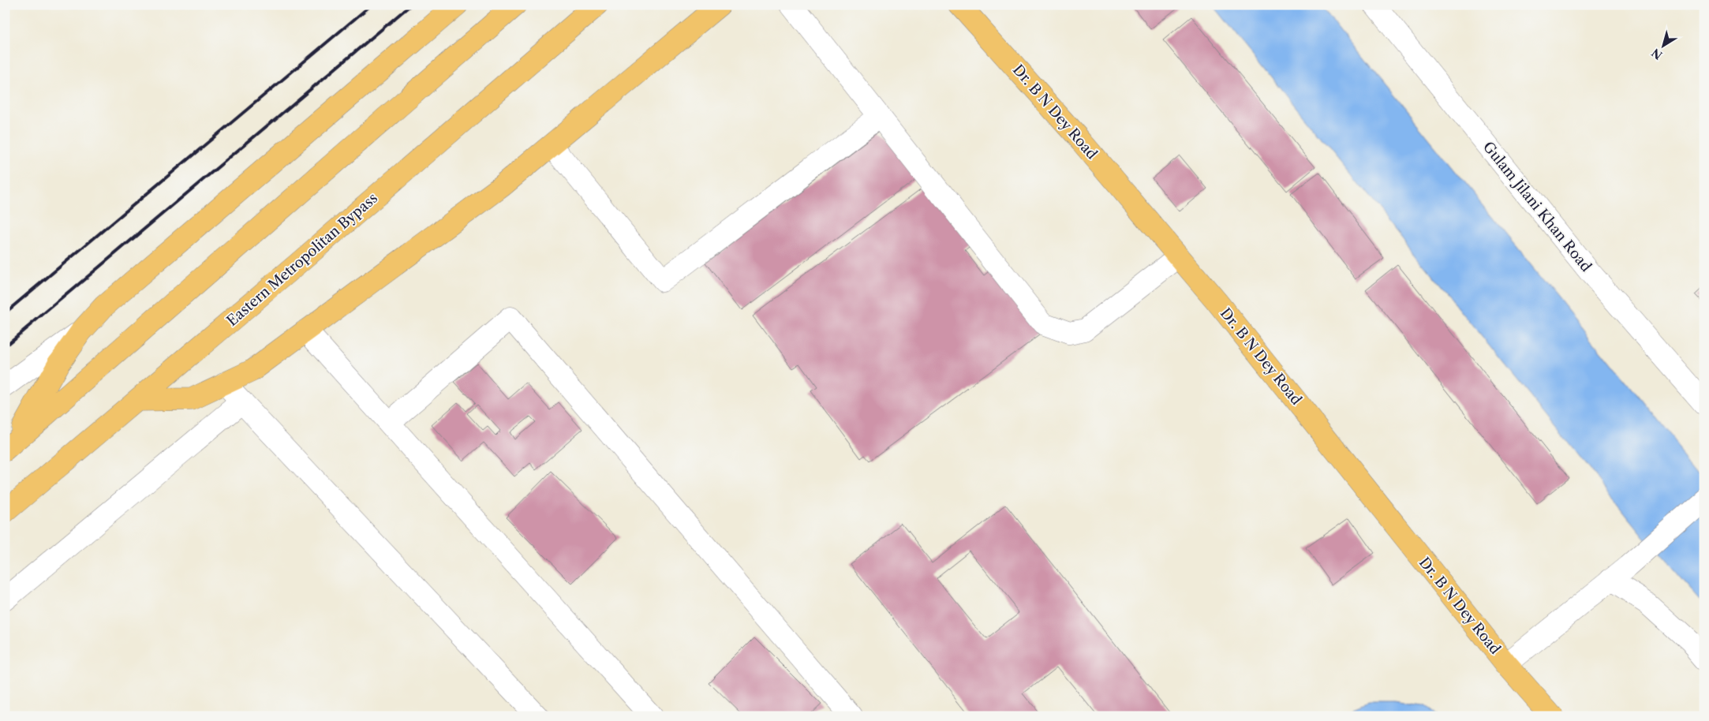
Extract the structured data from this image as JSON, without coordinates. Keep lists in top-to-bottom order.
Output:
{
  "streets": {
    "main road": ["Dr. B N Dey Road", "Eastern Metropolitan Bypass"],
    "street": ["Gulam Jilani Khan Road"]
  },
  "north": "bottom left"
}
